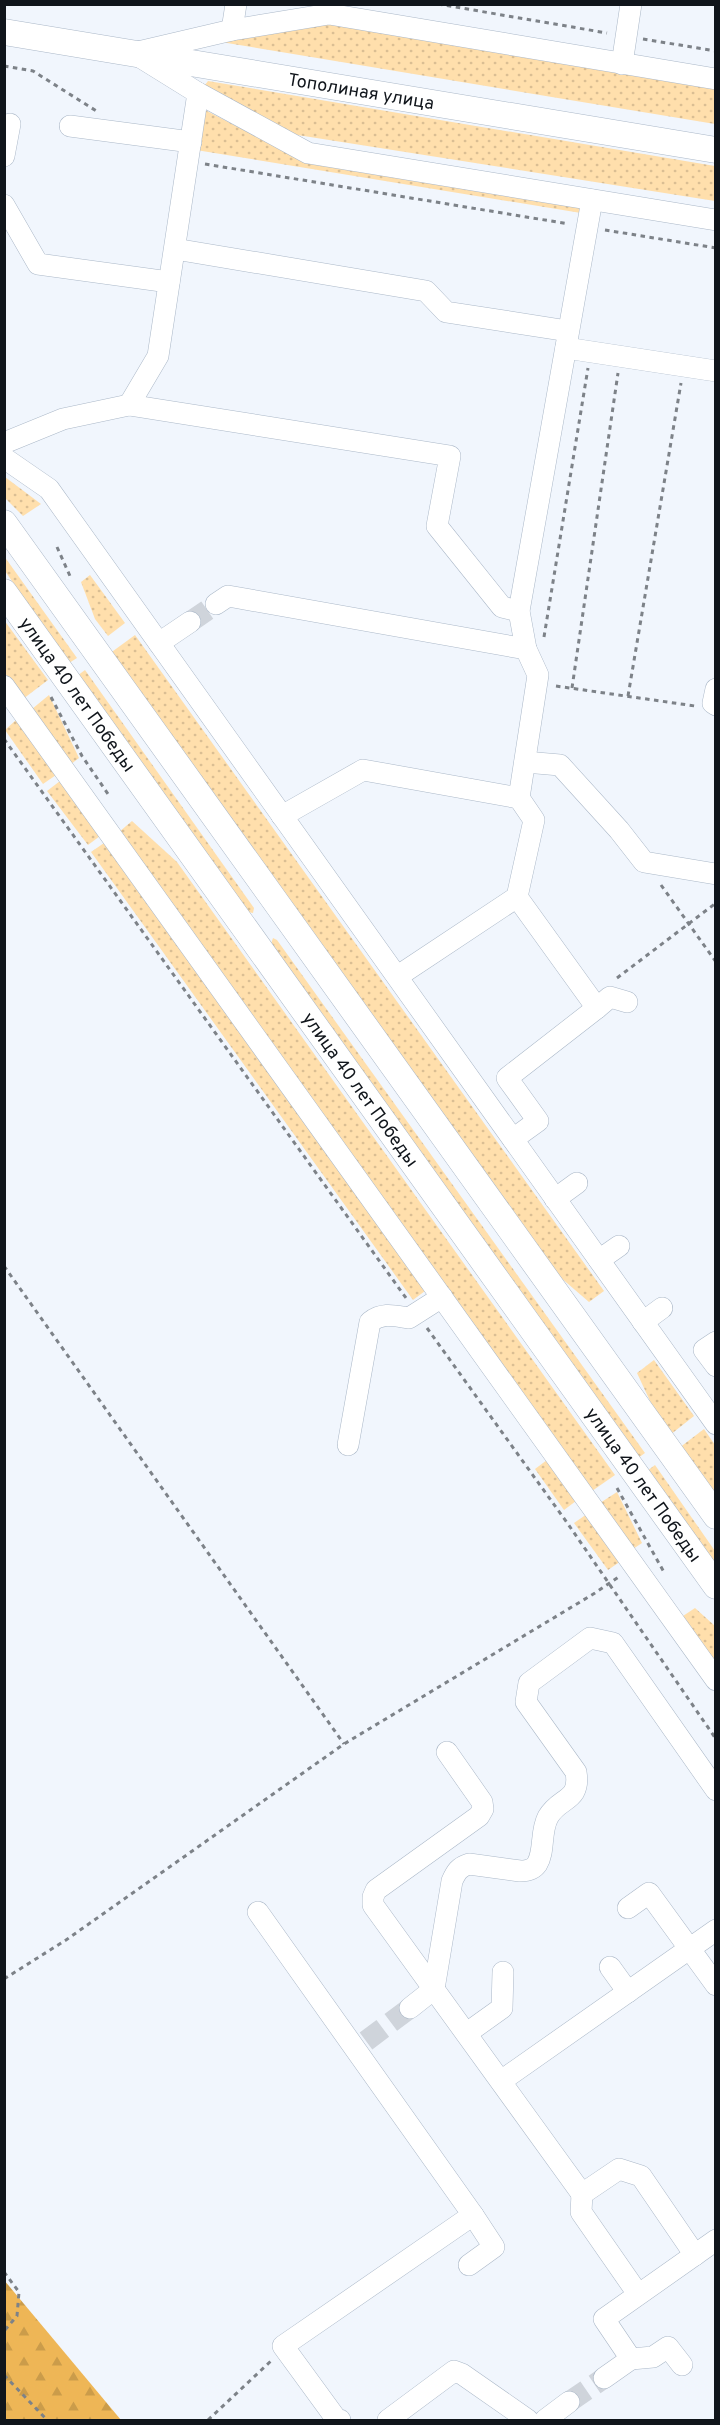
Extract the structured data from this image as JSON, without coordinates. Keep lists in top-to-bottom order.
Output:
{
  "streets": {
    "main road": ["Тополиная улица", "улица 40 лет Победы"]
  }
}
